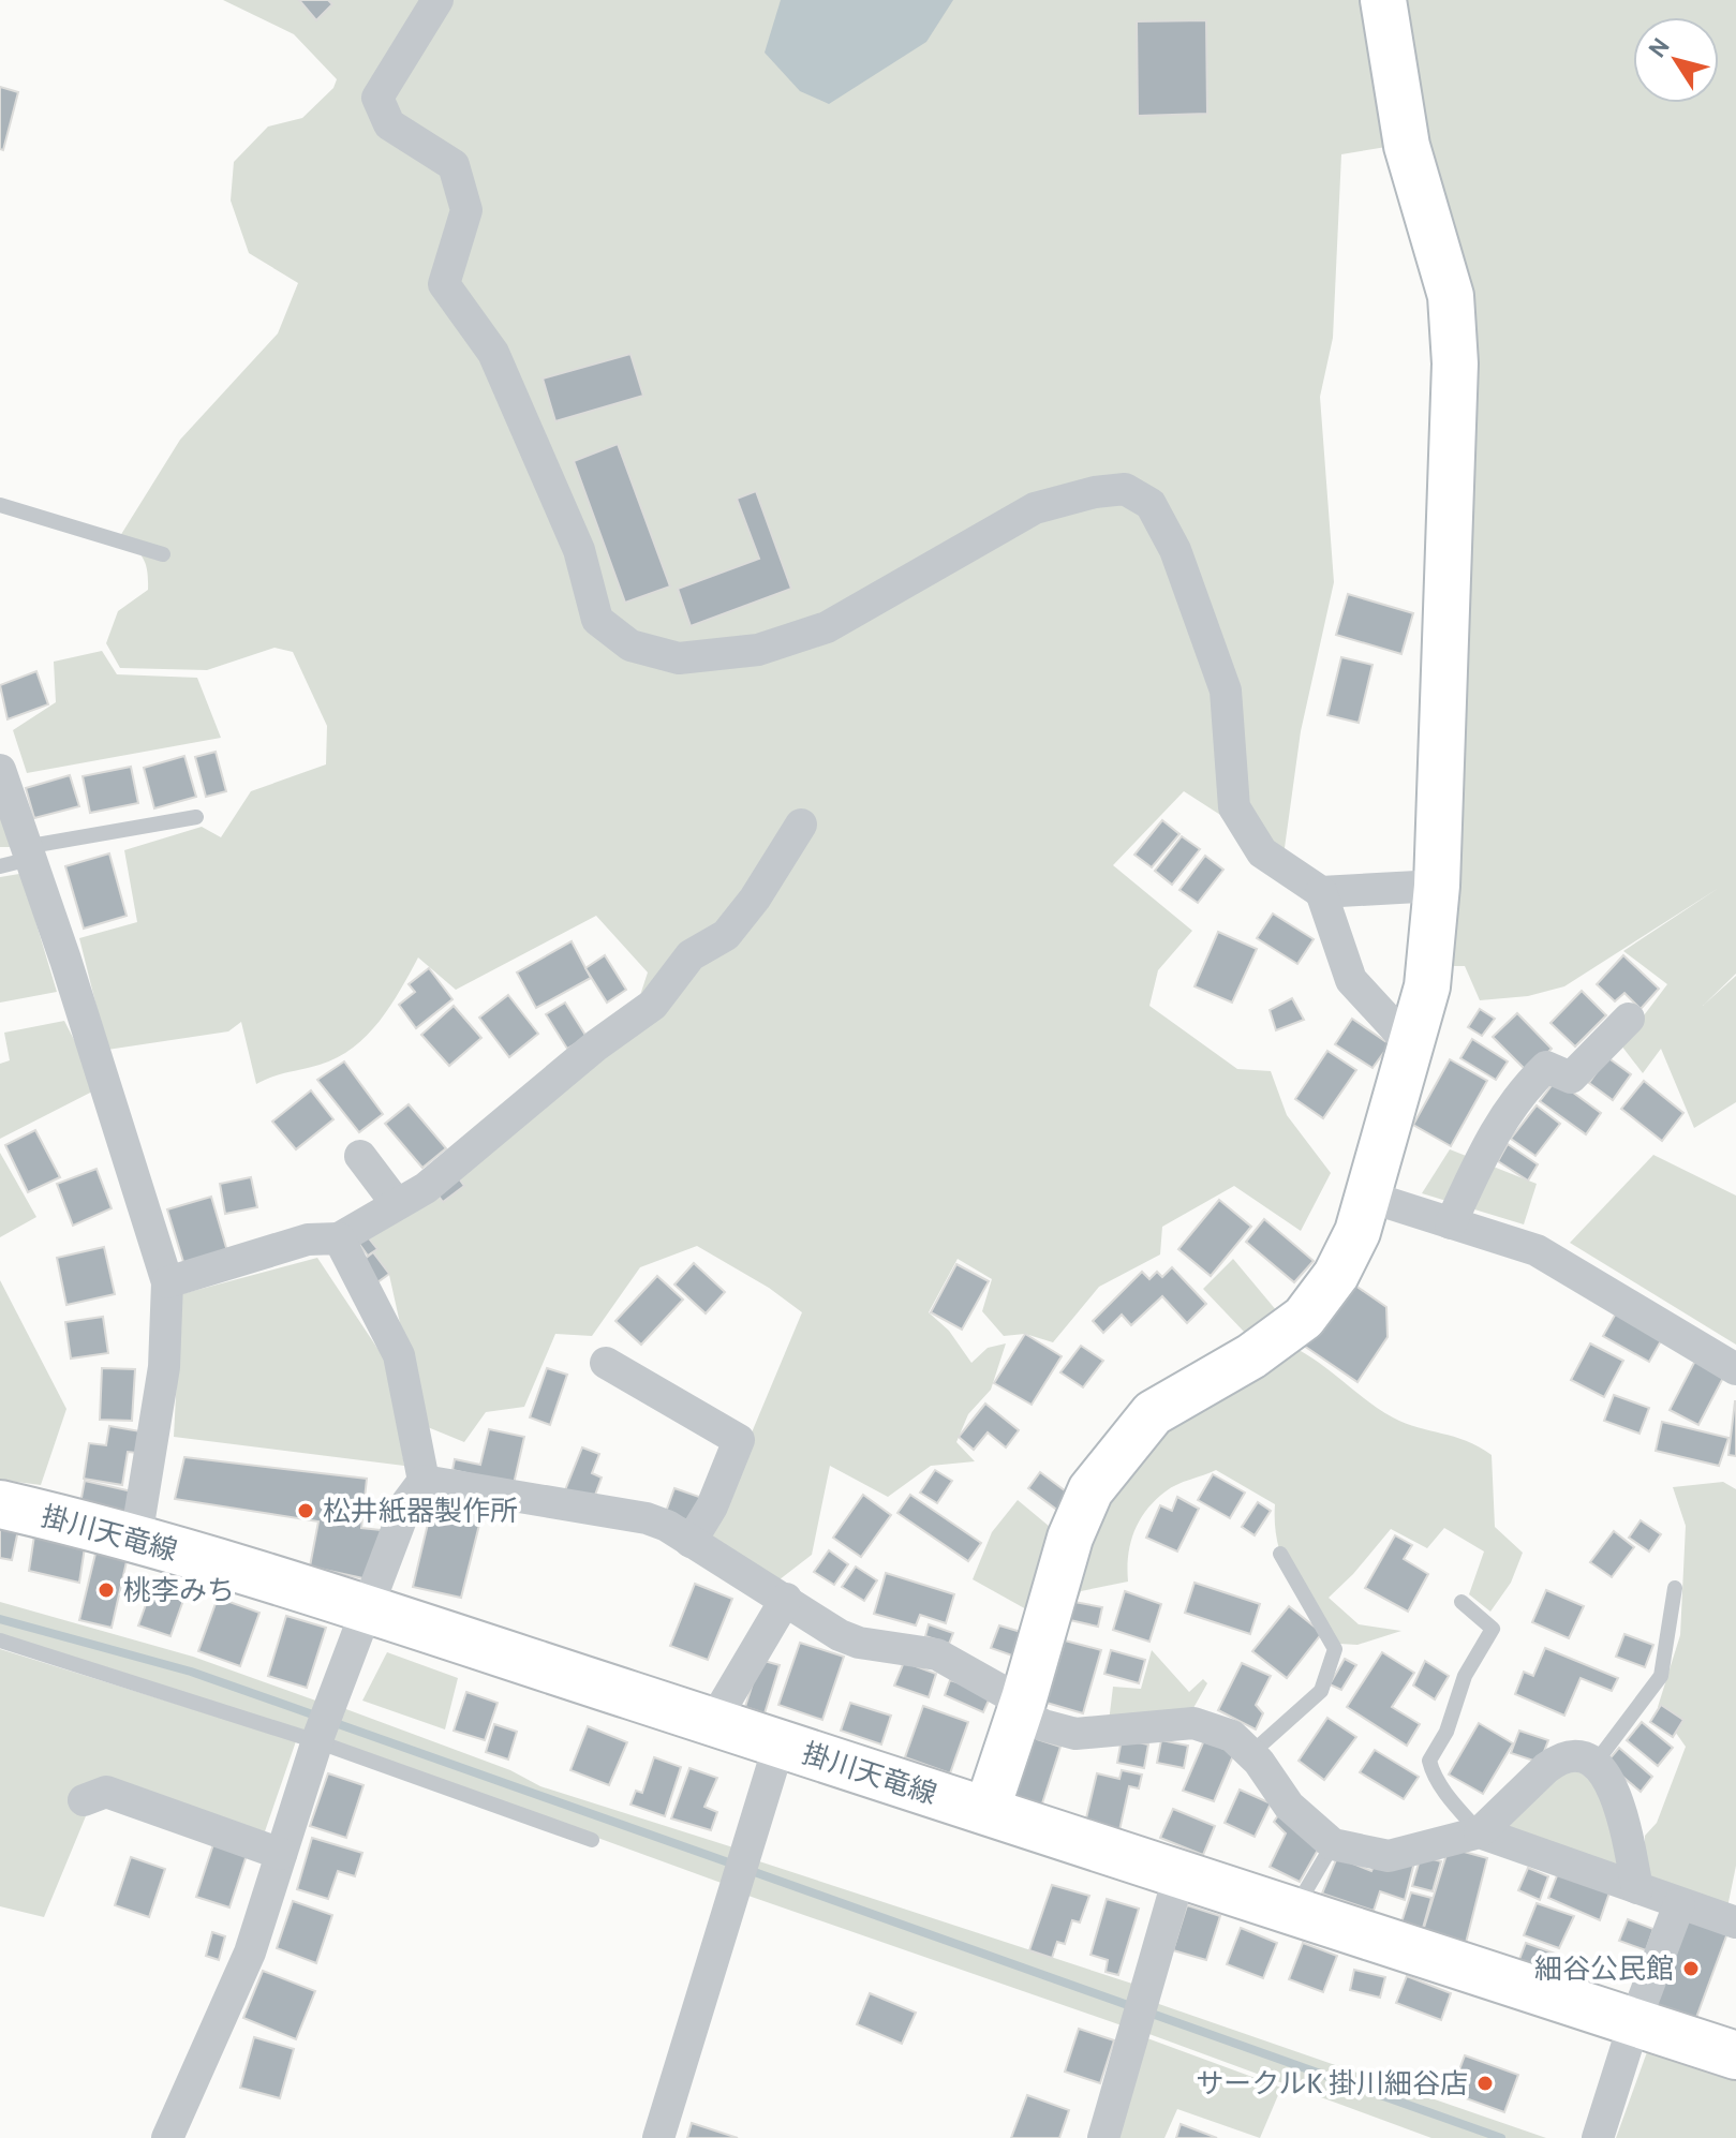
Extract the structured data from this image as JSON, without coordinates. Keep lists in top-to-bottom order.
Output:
{
  "streets": {
    "main road": ["掛川天竜線"]
  },
  "places": [
    "松井紙器製作所",
    "桃李みち",
    "細谷公民館",
    "サークルK 掛川細谷店"
  ],
  "north": "top left"
}
